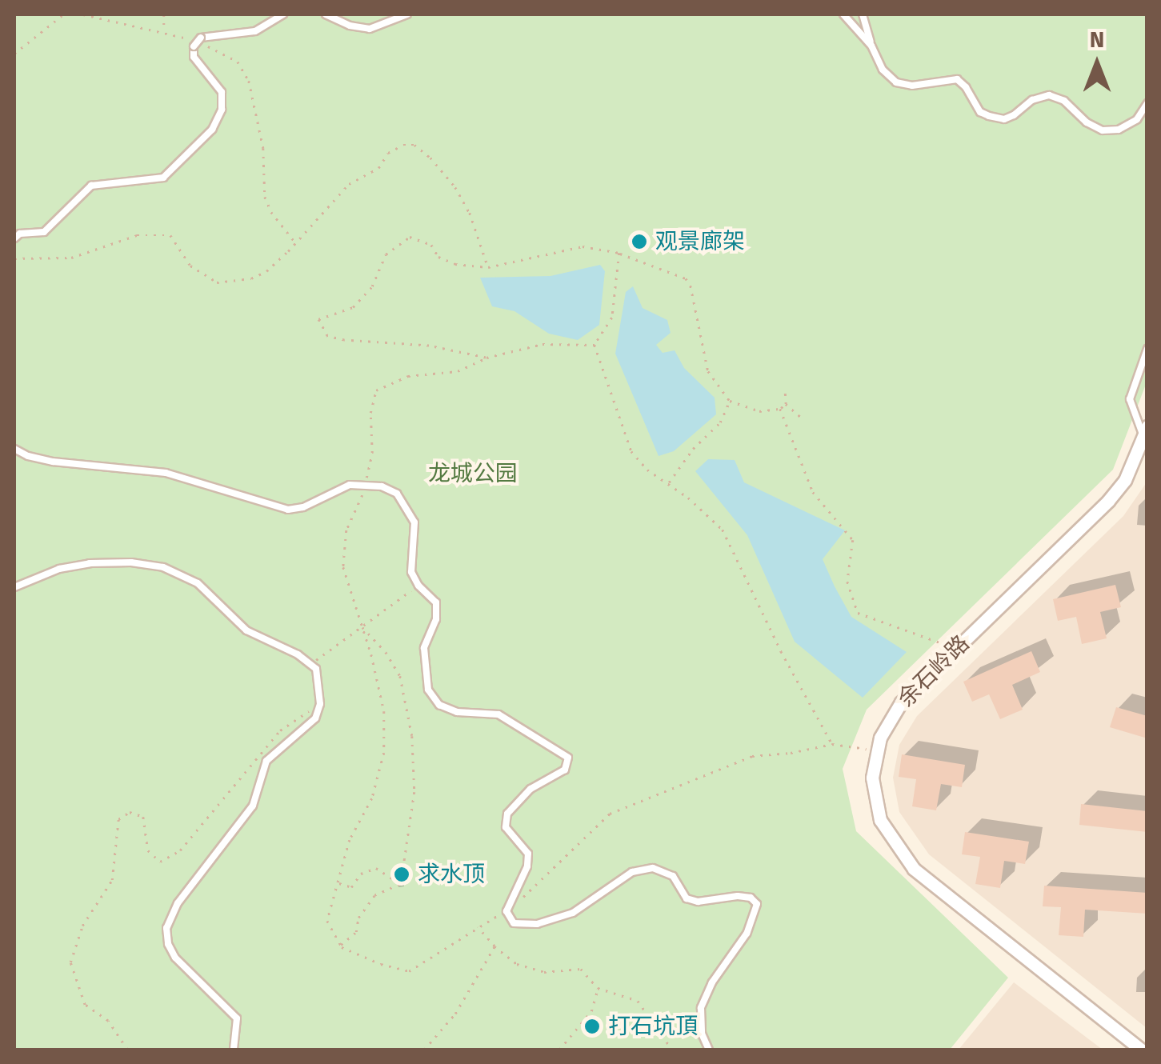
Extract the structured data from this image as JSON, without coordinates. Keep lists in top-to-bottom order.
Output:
{
  "streets": {
    "street": ["余石岭路"]
  },
  "parks": ["龙城公园"],
  "places": ["观景廊架", "求水顶", "打石坑頂"],
  "north": "top"
}
